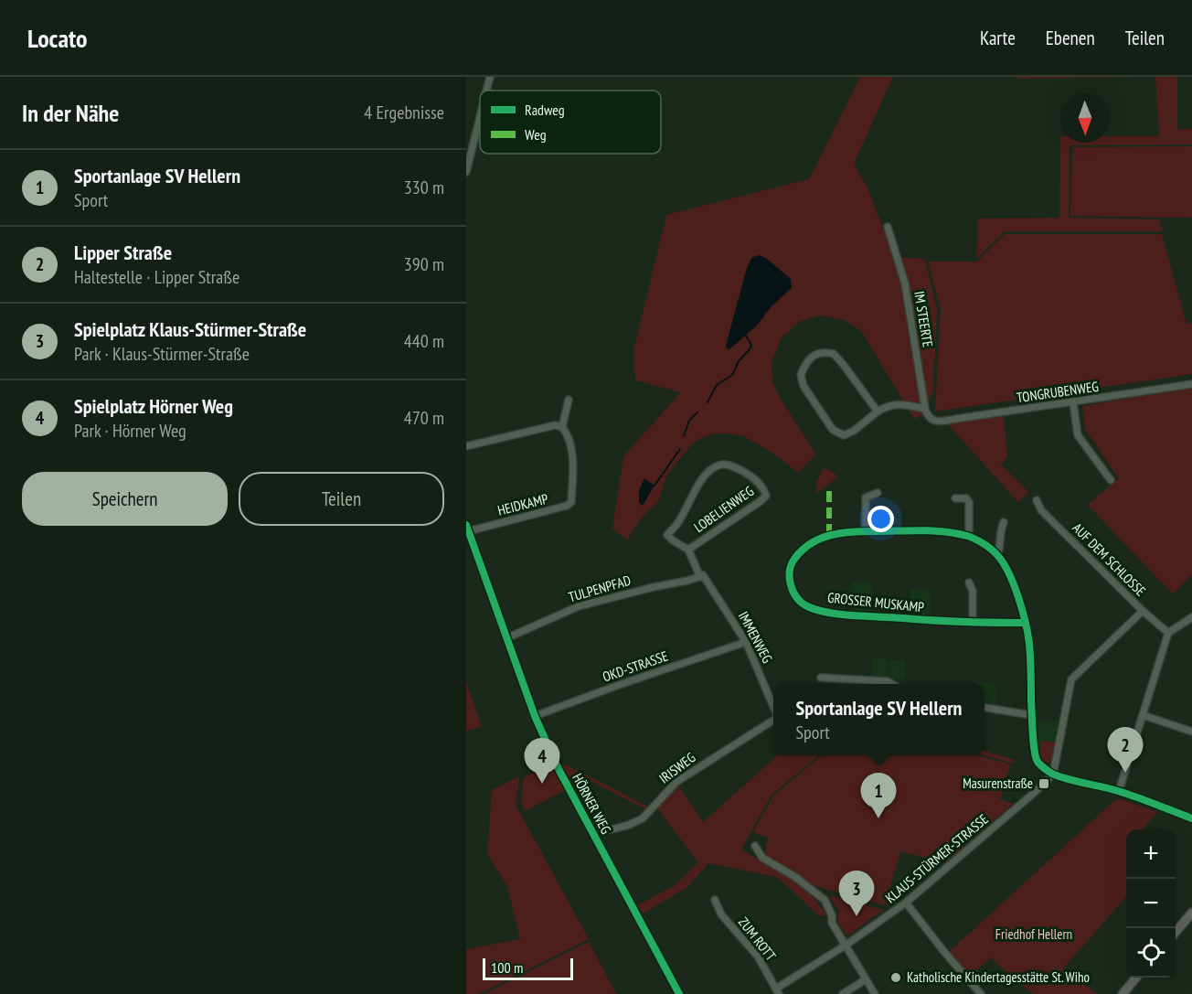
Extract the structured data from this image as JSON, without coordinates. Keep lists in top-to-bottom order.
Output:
{
  "streets": {
    "street": [
      "IM STEERTE",
      "TONGRUBENWEG",
      "HEIDKAMP",
      "LOBELIENWEG",
      "AUF DEM SCHLOSSE",
      "TULPENPFAD",
      "GROSSER MUSKAMP",
      "IMMENWEG",
      "OKD-STRASSE",
      "IRISWEG",
      "HÖRNER WEG",
      "KLAUS-STÜRMER-STRASSE",
      "ZUM ROTT"
    ]
  },
  "crossings": [
    ["IM STEERTE", "TONGRUBENWEG"],
    ["HEIDKAMP", "HÖRNER WEG"],
    ["LOBELIENWEG", "TULPENPFAD"],
    ["LOBELIENWEG", "IMMENWEG"],
    ["TULPENPFAD", "IMMENWEG"],
    ["TULPENPFAD", "HÖRNER WEG"],
    ["GROSSER MUSKAMP", "KLAUS-STÜRMER-STRASSE"],
    ["IMMENWEG", "OKD-STRASSE"],
    ["OKD-STRASSE", "HÖRNER WEG"],
    ["IRISWEG", "HÖRNER WEG"],
    ["KLAUS-STÜRMER-STRASSE", "ZUM ROTT"]
  ],
  "parks": ["Friedhof Hellern"],
  "places": {
    "transit": ["Masurenstraße"],
    "other": ["Katholische Kindertagesstätte St. Wiho"]
  },
  "legend": ["Radweg", "Weg"],
  "scale_bar": "100 m",
  "north": "bottom",
  "page": {
    "header": "Locato",
    "nav": ["Karte", "Ebenen", "Teilen"],
    "heading": ["In der Nähe", "4 Ergebnisse"],
    "list": [
      {
        "mark": "1",
        "name": "Sportanlage SV Hellern",
        "note": "Sport",
        "value": "330 m"
      },
      {
        "mark": "2",
        "name": "Lipper Straße",
        "note": "Haltestelle · Lipper Straße",
        "value": "390 m"
      },
      {
        "mark": "3",
        "name": "Spielplatz Klaus-Stürmer-Straße",
        "note": "Park · Klaus-Stürmer-Straße",
        "value": "440 m"
      },
      {
        "mark": "4",
        "name": "Spielplatz Hörner Weg",
        "note": "Park · Hörner Weg",
        "value": "470 m"
      }
    ],
    "buttons": ["Speichern", "Teilen"],
    "popup": ["Sportanlage SV Hellern", "Sport"],
    "pins": [
      "2",
      "4",
      "1",
      "3"
    ],
    "map_buttons": ["+", "−"],
    "scale": "100 m"
  }
}
